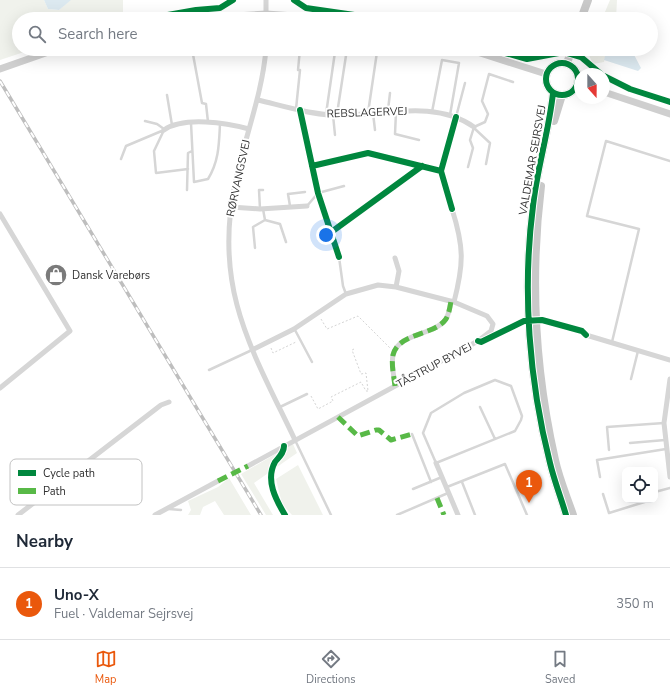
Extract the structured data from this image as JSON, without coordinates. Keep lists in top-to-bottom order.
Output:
{
  "streets": {
    "main road": ["VALDEMAR SEJRSVEJ"],
    "street": ["REBSLAGERVEJ", "RØRVANGSVEJ", "TÅSTRUP BYVEJ"]
  },
  "crossings": [
    ["REBSLAGERVEJ", "RØRVANGSVEJ"],
    ["RØRVANGSVEJ", "TÅSTRUP BYVEJ"]
  ],
  "places": {
    "shop": ["Dansk Varebørs"]
  },
  "legend": ["Cycle path", "Path"],
  "north": "bottom",
  "page": {
    "search": "Search here",
    "pins": "1",
    "heading": "Nearby",
    "list": [
      {
        "mark": "1",
        "name": "Uno-X",
        "note": "Fuel · Valdemar Sejrsvej",
        "value": "350 m"
      }
    ],
    "nav": ["Map", "Directions", "Saved"]
  }
}
